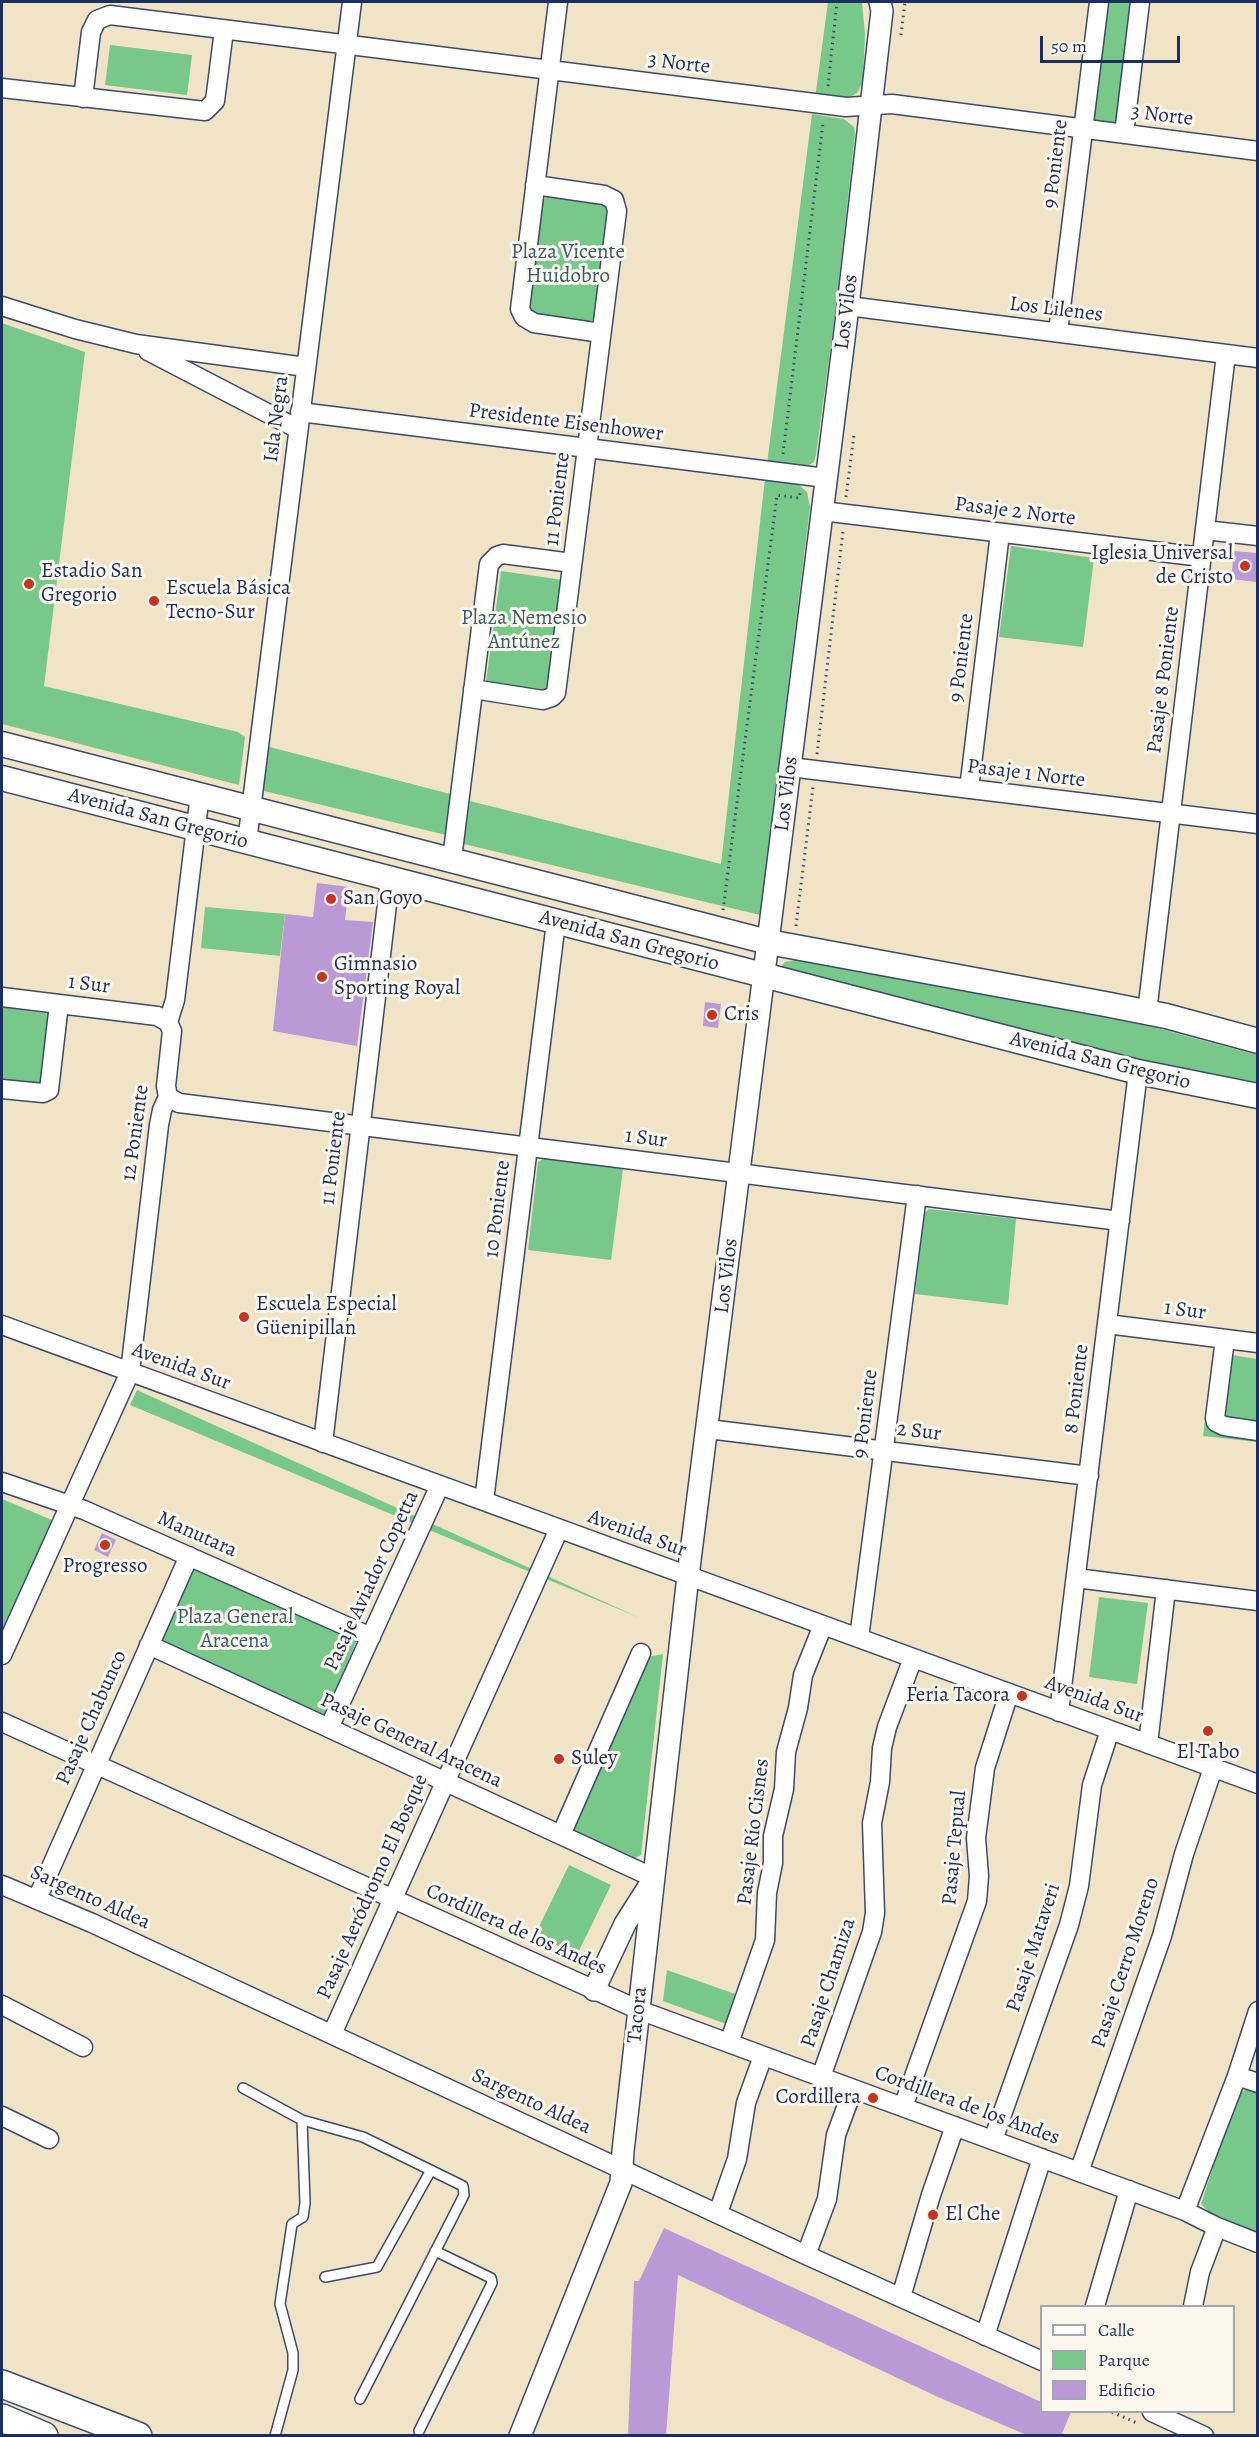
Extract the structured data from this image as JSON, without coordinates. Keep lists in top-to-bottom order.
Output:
{
  "streets": {
    "main road": ["Avenida San Gregorio"],
    "street": [
      "3 Norte",
      "9 Poniente",
      "Los Lilenes",
      "Los Vilos",
      "Isla Negra",
      "Presidente Eisenhower",
      "11 Poniente",
      "Pasaje 2 Norte",
      "Pasaje 8 Poniente",
      "Pasaje 1 Norte",
      "1 Sur",
      "12 Poniente",
      "10 Poniente",
      "Avenida Sur",
      "8 Poniente",
      "2 Sur",
      "Manutara",
      "Pasaje Aviador Copetta",
      "Pasaje Chabunco",
      "Pasaje General Aracena",
      "Pasaje Río Cisnes",
      "Pasaje Tepual",
      "Pasaje Aeródromo El Bosque",
      "Sargento Aldea",
      "Cordillera de los Andes",
      "Pasaje Mataveri",
      "Pasaje Cerro Moreno",
      "Pasaje Chamiza",
      "Tacora"
    ]
  },
  "crossings": [
    ["3 Norte", "9 Poniente"],
    ["3 Norte", "Los Vilos"],
    ["3 Norte", "Isla Negra"],
    ["9 Poniente", "Los Lilenes"],
    ["9 Poniente", "Pasaje 2 Norte"],
    ["9 Poniente", "Pasaje 1 Norte"],
    ["9 Poniente", "1 Sur"],
    ["9 Poniente", "Avenida Sur"],
    ["9 Poniente", "2 Sur"],
    ["Los Lilenes", "Los Vilos"],
    ["Los Lilenes", "Pasaje 8 Poniente"],
    ["Los Vilos", "Presidente Eisenhower"],
    ["Los Vilos", "Pasaje 2 Norte"],
    ["Los Vilos", "Pasaje 1 Norte"],
    ["Los Vilos", "Avenida San Gregorio"],
    ["Los Vilos", "1 Sur"],
    ["Los Vilos", "Avenida Sur"],
    ["Los Vilos", "2 Sur"],
    ["Los Vilos", "Tacora"],
    ["Isla Negra", "Presidente Eisenhower"],
    ["Isla Negra", "Avenida San Gregorio"],
    ["Presidente Eisenhower", "11 Poniente"],
    ["11 Poniente", "Avenida San Gregorio"],
    ["11 Poniente", "1 Sur"],
    ["11 Poniente", "Avenida Sur"],
    ["Pasaje 2 Norte", "Pasaje 8 Poniente"],
    ["Pasaje 8 Poniente", "Pasaje 1 Norte"],
    ["Pasaje 8 Poniente", "Avenida San Gregorio"],
    ["Avenida San Gregorio", "12 Poniente"],
    ["Avenida San Gregorio", "10 Poniente"],
    ["Avenida San Gregorio", "8 Poniente"],
    ["1 Sur", "12 Poniente"],
    ["1 Sur", "10 Poniente"],
    ["1 Sur", "8 Poniente"],
    ["12 Poniente", "Avenida Sur"],
    ["12 Poniente", "Manutara"],
    ["10 Poniente", "Avenida Sur"],
    ["Avenida Sur", "8 Poniente"],
    ["Avenida Sur", "Pasaje Aviador Copetta"],
    ["Avenida Sur", "Pasaje Río Cisnes"],
    ["Avenida Sur", "Pasaje Tepual"],
    ["Avenida Sur", "Pasaje Aeródromo El Bosque"],
    ["Avenida Sur", "Pasaje Mataveri"],
    ["Avenida Sur", "Pasaje Cerro Moreno"],
    ["Avenida Sur", "Pasaje Chamiza"],
    ["Avenida Sur", "Tacora"],
    ["8 Poniente", "2 Sur"],
    ["Manutara", "Pasaje Aviador Copetta"],
    ["Manutara", "Pasaje Chabunco"],
    ["Pasaje Aviador Copetta", "Pasaje General Aracena"],
    ["Pasaje Chabunco", "Pasaje General Aracena"],
    ["Pasaje Chabunco", "Sargento Aldea"],
    ["Pasaje Chabunco", "Cordillera de los Andes"],
    ["Pasaje General Aracena", "Pasaje Aeródromo El Bosque"],
    ["Pasaje General Aracena", "Tacora"],
    ["Pasaje Río Cisnes", "Cordillera de los Andes"],
    ["Pasaje Tepual", "Cordillera de los Andes"],
    ["Pasaje Aeródromo El Bosque", "Sargento Aldea"],
    ["Pasaje Aeródromo El Bosque", "Cordillera de los Andes"],
    ["Sargento Aldea", "Tacora"],
    ["Cordillera de los Andes", "Pasaje Mataveri"],
    ["Cordillera de los Andes", "Pasaje Cerro Moreno"],
    ["Cordillera de los Andes", "Pasaje Chamiza"],
    ["Cordillera de los Andes", "Tacora"]
  ],
  "parks": ["Plaza Vicente Huidobro", "Plaza Nemesio Antúnez", "Plaza General Aracena"],
  "places": [
    "Iglesia Universal de Cristo",
    "Estadio San Gregorio",
    "Escuela Básica Tecno-Sur",
    "San Goyo",
    "Gimnasio Sporting Royal",
    "Cris",
    "Escuela Especial Güenipillan",
    "Progresso",
    "Feria Tacora",
    "El Tabo",
    "Suley",
    "Cordillera",
    "El Che"
  ],
  "legend": ["Calle", "Parque", "Edificio"],
  "scale_bar": "50 m"
}
